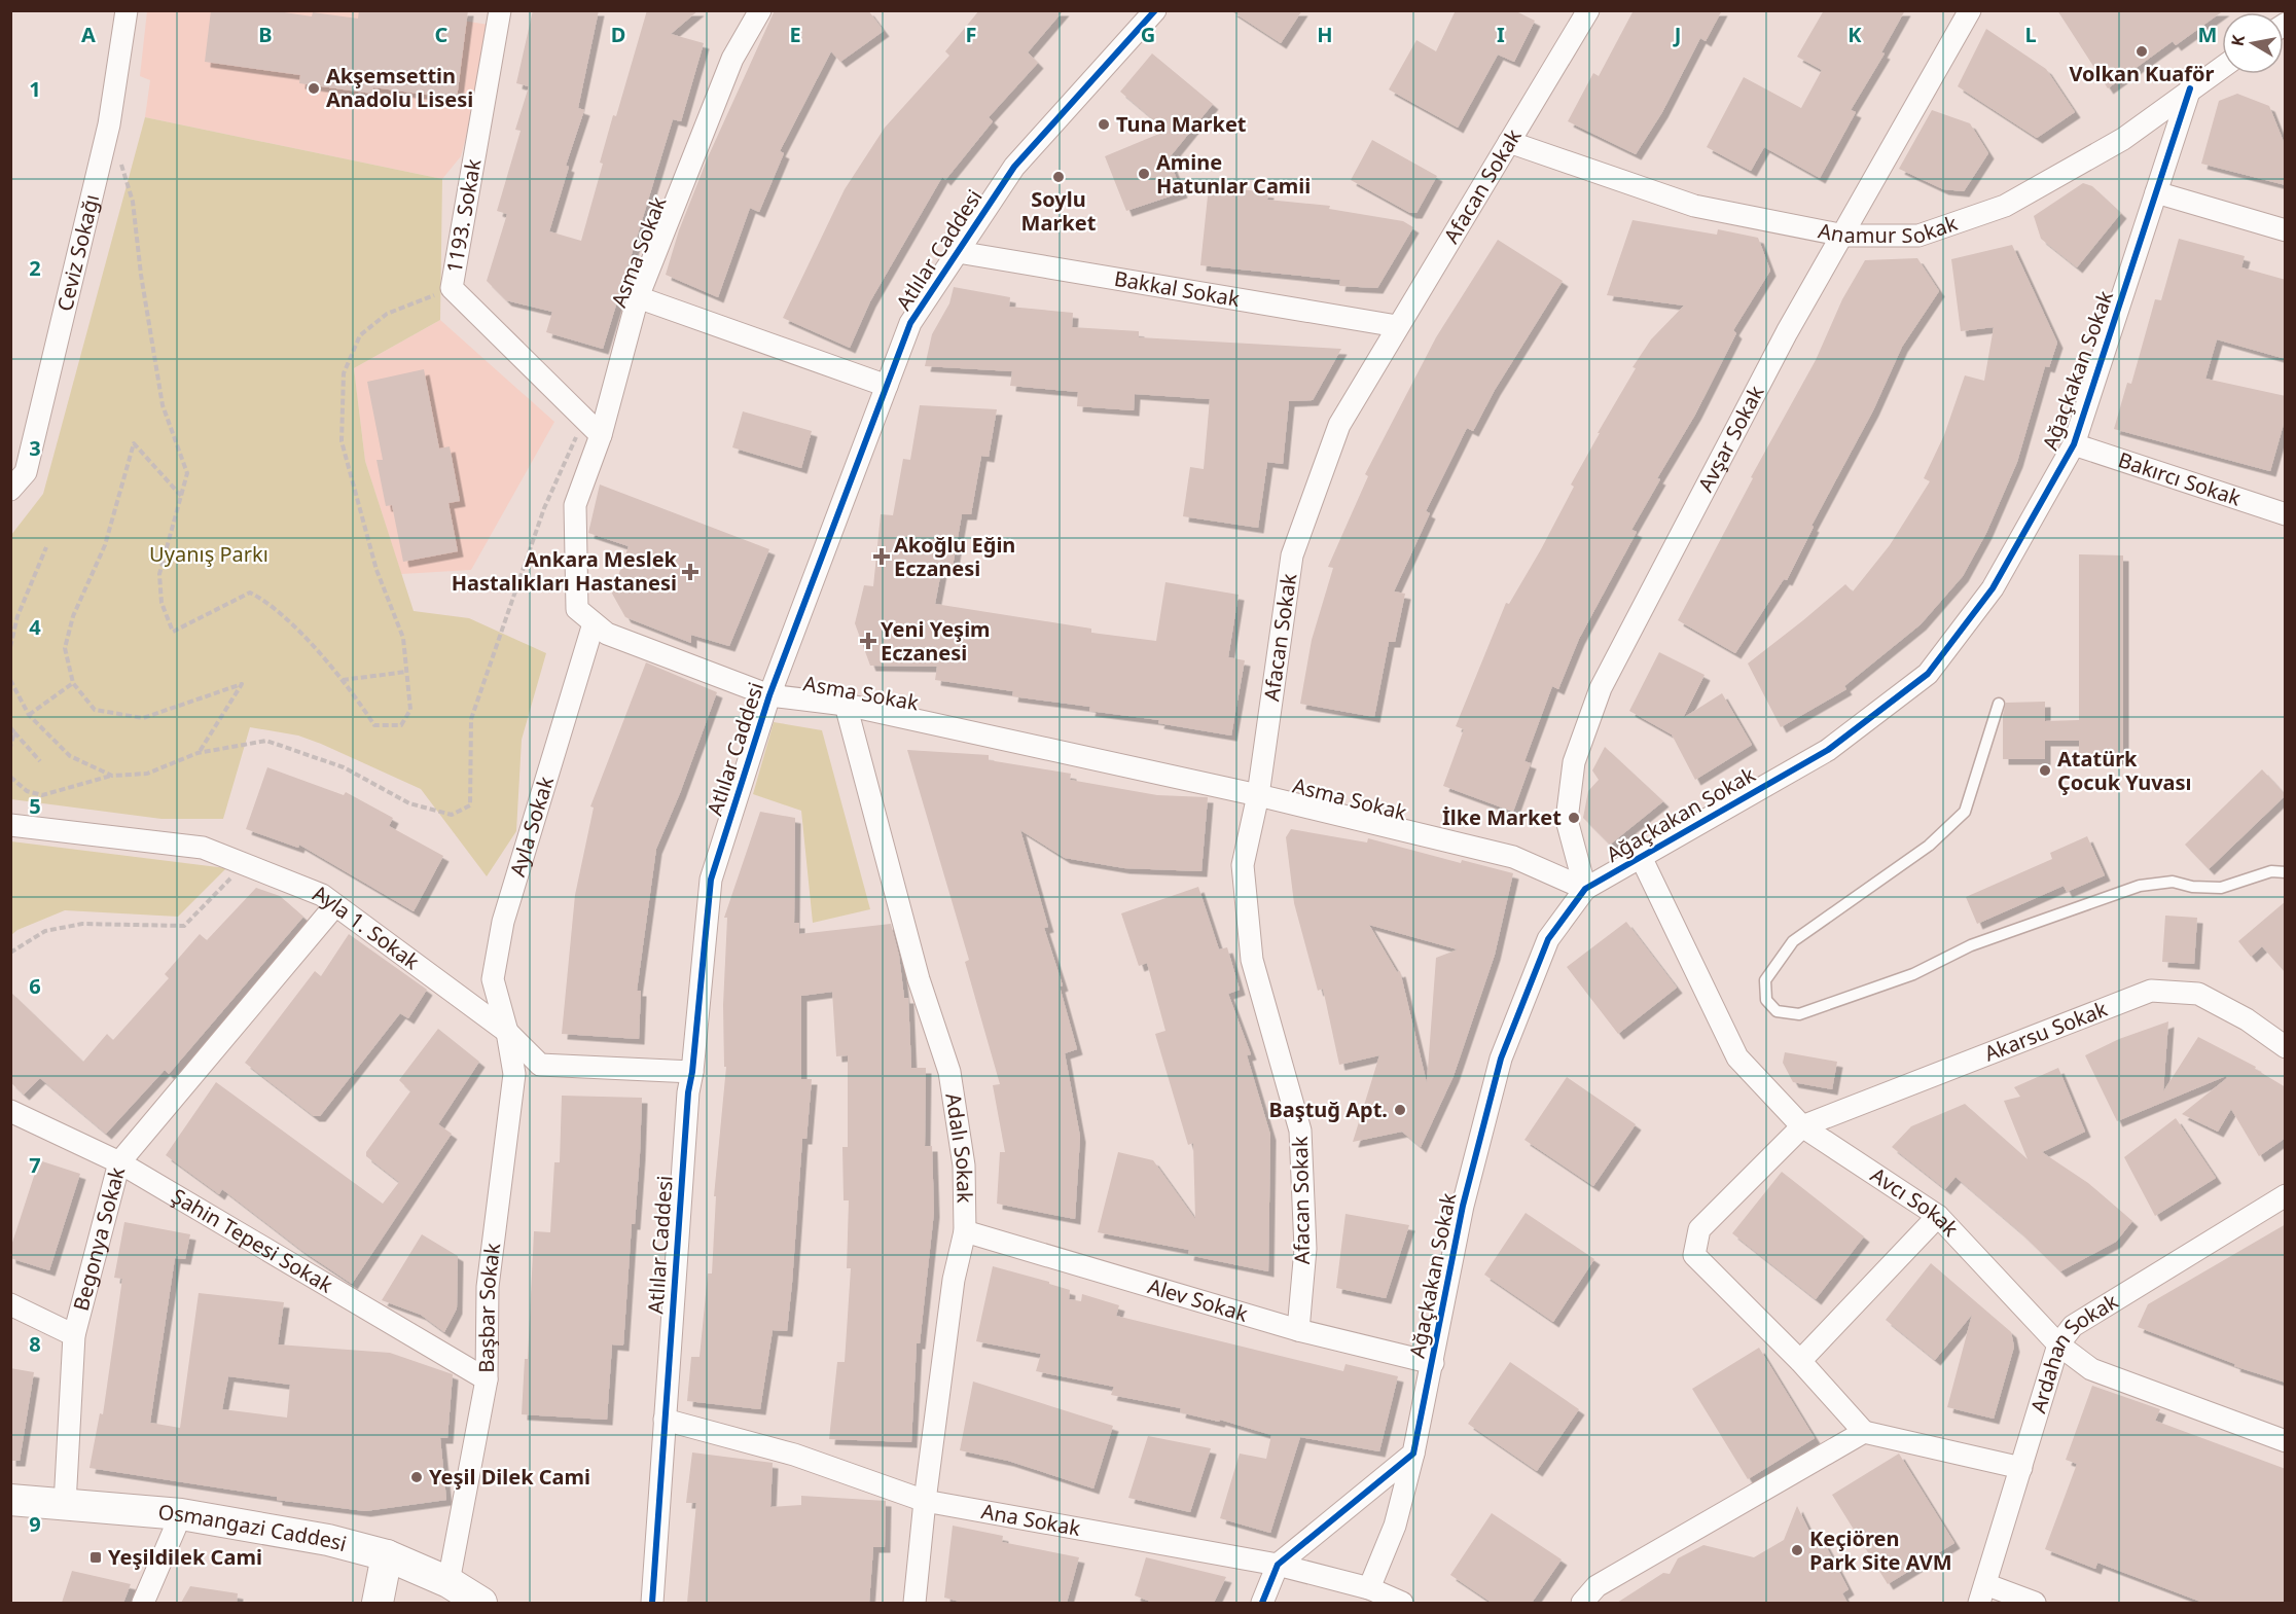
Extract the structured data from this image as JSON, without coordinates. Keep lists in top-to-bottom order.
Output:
{
  "streets": {
    "main road": ["Osmangazi Caddesi"],
    "street": [
      "Afacan Sokak",
      "1193. Sokak",
      "Anamur Sokak",
      "Atlılar Caddesi",
      "Asma Sokak",
      "Ceviz Sokağı",
      "Bakkal Sokak",
      "Ağaçkakan Sokak",
      "Avşar Sokak",
      "Bakırcı Sokak",
      "Ayla Sokak",
      "Ayla 1. Sokak",
      "Akarsu Sokak",
      "Adalı Sokak",
      "Avcı Sokak",
      "Begonya Sokak",
      "Şahin Tepesi Sokak",
      "Alev Sokak",
      "Başbar Sokak",
      "Ardahan Sokak",
      "Ana Sokak"
    ]
  },
  "crossings": [
    ["Afacan Sokak", "Anamur Sokak"],
    ["Afacan Sokak", "Asma Sokak"],
    ["Afacan Sokak", "Bakkal Sokak"],
    ["Afacan Sokak", "Alev Sokak"],
    ["1193. Sokak", "Asma Sokak"],
    ["Anamur Sokak", "Ağaçkakan Sokak"],
    ["Anamur Sokak", "Avşar Sokak"],
    ["Atlılar Caddesi", "Asma Sokak"],
    ["Atlılar Caddesi", "Bakkal Sokak"],
    ["Atlılar Caddesi", "Ayla 1. Sokak"],
    ["Atlılar Caddesi", "Ana Sokak"],
    ["Asma Sokak", "Ağaçkakan Sokak"],
    ["Asma Sokak", "Avşar Sokak"],
    ["Asma Sokak", "Ayla Sokak"],
    ["Asma Sokak", "Adalı Sokak"],
    ["Ağaçkakan Sokak", "Avşar Sokak"],
    ["Ağaçkakan Sokak", "Bakırcı Sokak"],
    ["Ağaçkakan Sokak", "Avcı Sokak"],
    ["Ağaçkakan Sokak", "Alev Sokak"],
    ["Ağaçkakan Sokak", "Ana Sokak"],
    ["Ayla Sokak", "Ayla 1. Sokak"],
    ["Ayla Sokak", "Başbar Sokak"],
    ["Ayla 1. Sokak", "Begonya Sokak"],
    ["Ayla 1. Sokak", "Başbar Sokak"],
    ["Akarsu Sokak", "Avcı Sokak"],
    ["Adalı Sokak", "Alev Sokak"],
    ["Adalı Sokak", "Ana Sokak"],
    ["Avcı Sokak", "Ardahan Sokak"],
    ["Begonya Sokak", "Şahin Tepesi Sokak"],
    ["Begonya Sokak", "Osmangazi Caddesi"],
    ["Şahin Tepesi Sokak", "Başbar Sokak"],
    ["Başbar Sokak", "Osmangazi Caddesi"]
  ],
  "parks": ["Uyanış Parkı"],
  "places": {
    "other": [
      "Volkan Kuaför",
      "Akşemsettin Anadolu Lisesi",
      "Tuna Market",
      "Amine Hatunlar Camii",
      "Soylu Market",
      "Atatürk Çocuk Yuvası",
      "İlke Market",
      "Baştuğ Apt.",
      "Yeşil Dilek Cami",
      "Keçiören Park Site AVM"
    ],
    "health": ["Akoğlu Eğin Eczanesi", "Ankara Meslek Hastalıkları Hastanesi", "Yeni Yeşim Eczanesi"],
    "transit": ["Yeşildilek Cami"]
  },
  "north": "left",
  "grid": {
    "columns": [
      "A",
      "B",
      "C",
      "D",
      "E",
      "F",
      "G",
      "H",
      "I",
      "J",
      "K",
      "L",
      "M"
    ],
    "rows": [
      "1",
      "2",
      "3",
      "4",
      "5",
      "6",
      "7",
      "8",
      "9"
    ]
  }
}
